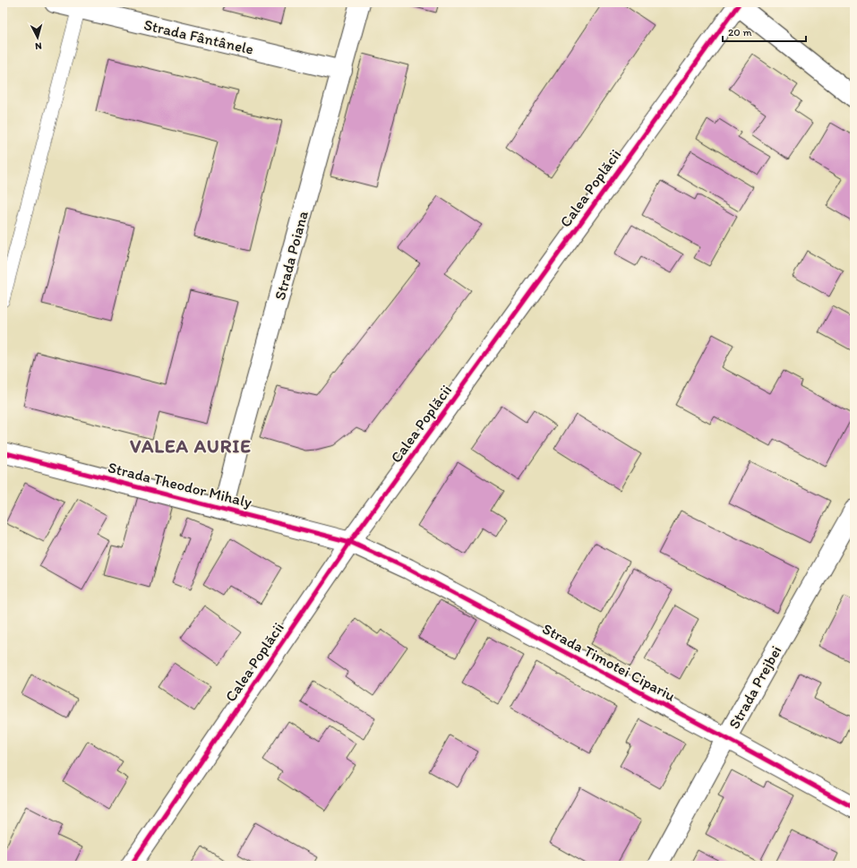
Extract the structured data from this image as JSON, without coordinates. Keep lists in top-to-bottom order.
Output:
{
  "streets": {
    "street": [
      "Strada Fântânele",
      "Calea Poplăcii",
      "Strada Poiana",
      "Strada Theodor Mihaly",
      "Strada Timotei Cipariu",
      "Strada Prejbei"
    ]
  },
  "crossings": [
    ["Strada Fântânele", "Strada Poiana"],
    ["Calea Poplăcii", "Strada Theodor Mihaly"],
    ["Calea Poplăcii", "Strada Timotei Cipariu"],
    ["Strada Poiana", "Strada Theodor Mihaly"],
    ["Strada Theodor Mihaly", "Strada Timotei Cipariu"],
    ["Strada Timotei Cipariu", "Strada Prejbei"]
  ],
  "districts": ["VALEA AURIE"],
  "scale_bar": "20 m",
  "north": "bottom"
}
